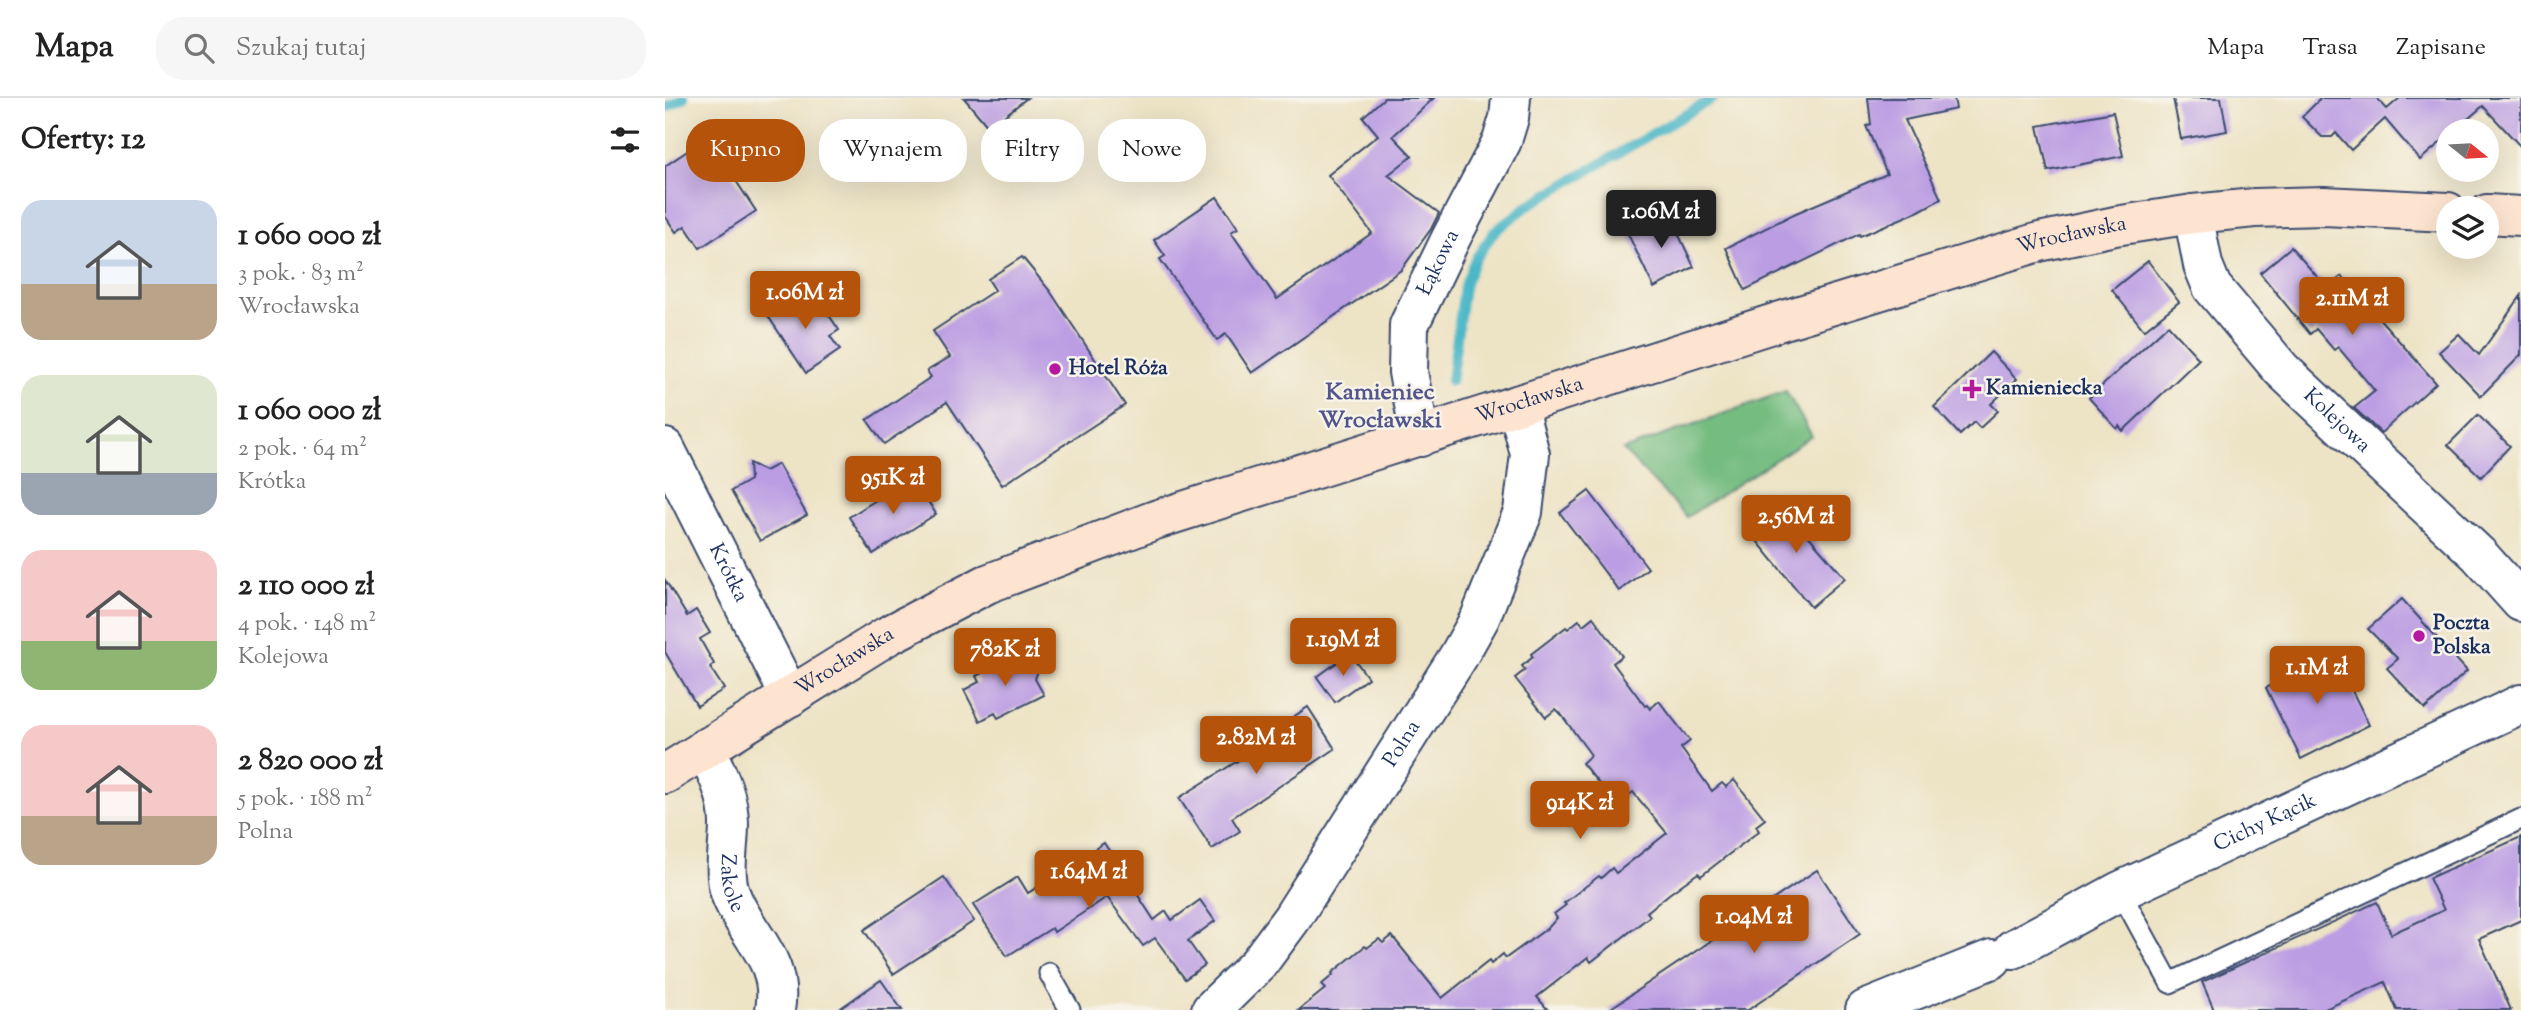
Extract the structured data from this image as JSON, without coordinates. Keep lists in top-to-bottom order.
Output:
{
  "streets": {
    "main road": ["Wrocławska"],
    "street": [
      "Łąkowa",
      "Kolejowa",
      "Krótka",
      "Polna",
      "Cichy Kącik",
      "Zakole"
    ]
  },
  "crossings": [
    ["Wrocławska", "Łąkowa"],
    ["Wrocławska", "Kolejowa"],
    ["Wrocławska", "Krótka"],
    ["Wrocławska", "Polna"],
    ["Wrocławska", "Zakole"]
  ],
  "districts": ["Kamieniec Wrocławski"],
  "places": {
    "other": ["Hotel Róża", "Poczta Polska"],
    "health": ["Kamieniecka"]
  },
  "north": "right",
  "page": {
    "header": "Mapa",
    "search": "Szukaj tutaj",
    "nav": ["Mapa", "Trasa", "Zapisane"],
    "heading": "Oferty: 12",
    "chip": [
      "Kupno",
      "Wynajem",
      "Filtry",
      "Nowe"
    ],
    "list": [
      {
        "name": "1 060 000 zł",
        "note": "3 pok. · 83 m² · Wrocławska"
      },
      {
        "name": "1 060 000 zł",
        "note": "2 pok. · 64 m² · Krótka"
      },
      {
        "name": "2 110 000 zł",
        "note": "4 pok. · 148 m² · Kolejowa"
      },
      {
        "name": "2 820 000 zł",
        "note": "5 pok. · 188 m² · Polna"
      }
    ],
    "price": [
      "1.06M zł",
      "1.06M zł",
      "2.11M zł",
      "951K zł",
      "2.56M zł",
      "1.19M zł",
      "782K zł",
      "1.1M zł",
      "2.82M zł",
      "914K zł",
      "1.64M zł",
      "1.04M zł"
    ]
  }
}
